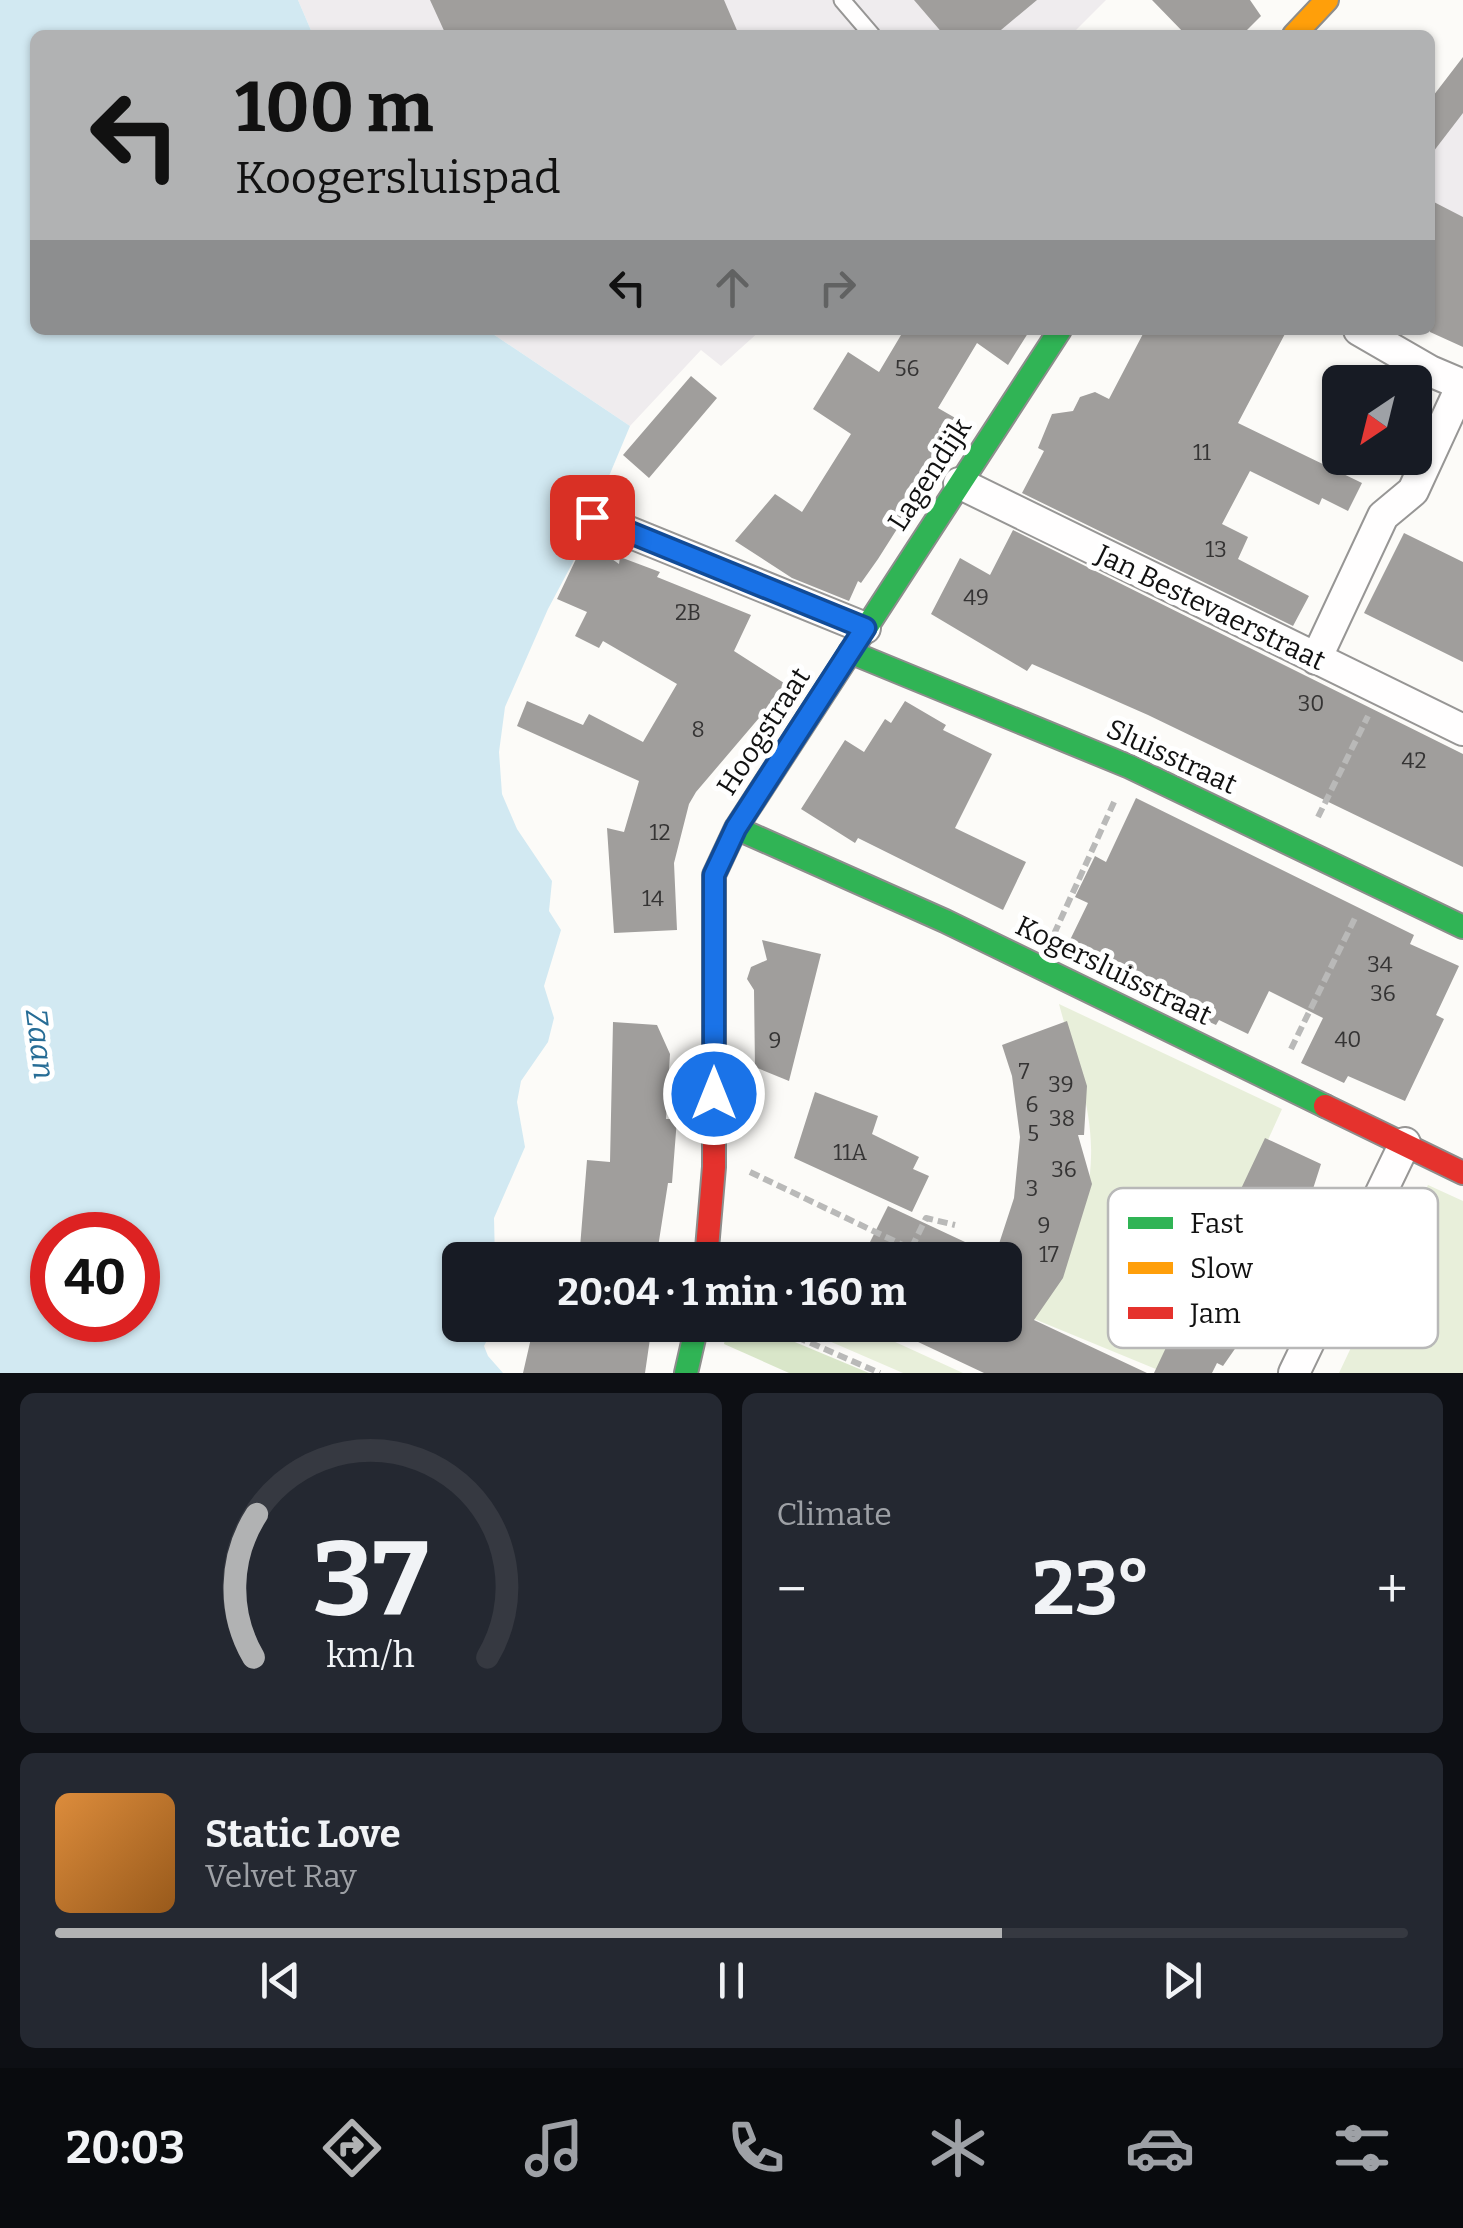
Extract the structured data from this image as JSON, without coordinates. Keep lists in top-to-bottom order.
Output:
{
  "streets": {
    "street": [
      "Lagendijk",
      "Jan Bestevaerstraat",
      "Hoogstraat",
      "Sluisstraat",
      "Kogersluisstraat"
    ]
  },
  "crossings": [
    ["Lagendijk", "Jan Bestevaerstraat"],
    ["Lagendijk", "Hoogstraat"],
    ["Lagendijk", "Sluisstraat"],
    ["Hoogstraat", "Sluisstraat"],
    ["Hoogstraat", "Kogersluisstraat"]
  ],
  "water": ["Zaan"],
  "house_numbers": [
    "56",
    "11",
    "13",
    "49",
    "2B",
    "30",
    "8",
    "42",
    "12",
    "14",
    "34",
    "36",
    "40",
    "9",
    "7",
    "39",
    "6",
    "38",
    "5",
    "11A",
    "36",
    "3",
    "9",
    "17"
  ],
  "legend": ["Fast", "Slow", "Jam"],
  "north": "bottom left",
  "page": {
    "turn": ["100 m", "Koogersluispad"],
    "limit": "40",
    "trip": "20:04 · 1 min · 160 m",
    "tile": "Climate",
    "heat": ["−", "23°", "+"],
    "song": ["Static Love", "Velvet Ray"],
    "tabs": "20:03",
    "gauge": ["37", "km/h"]
  }
}
